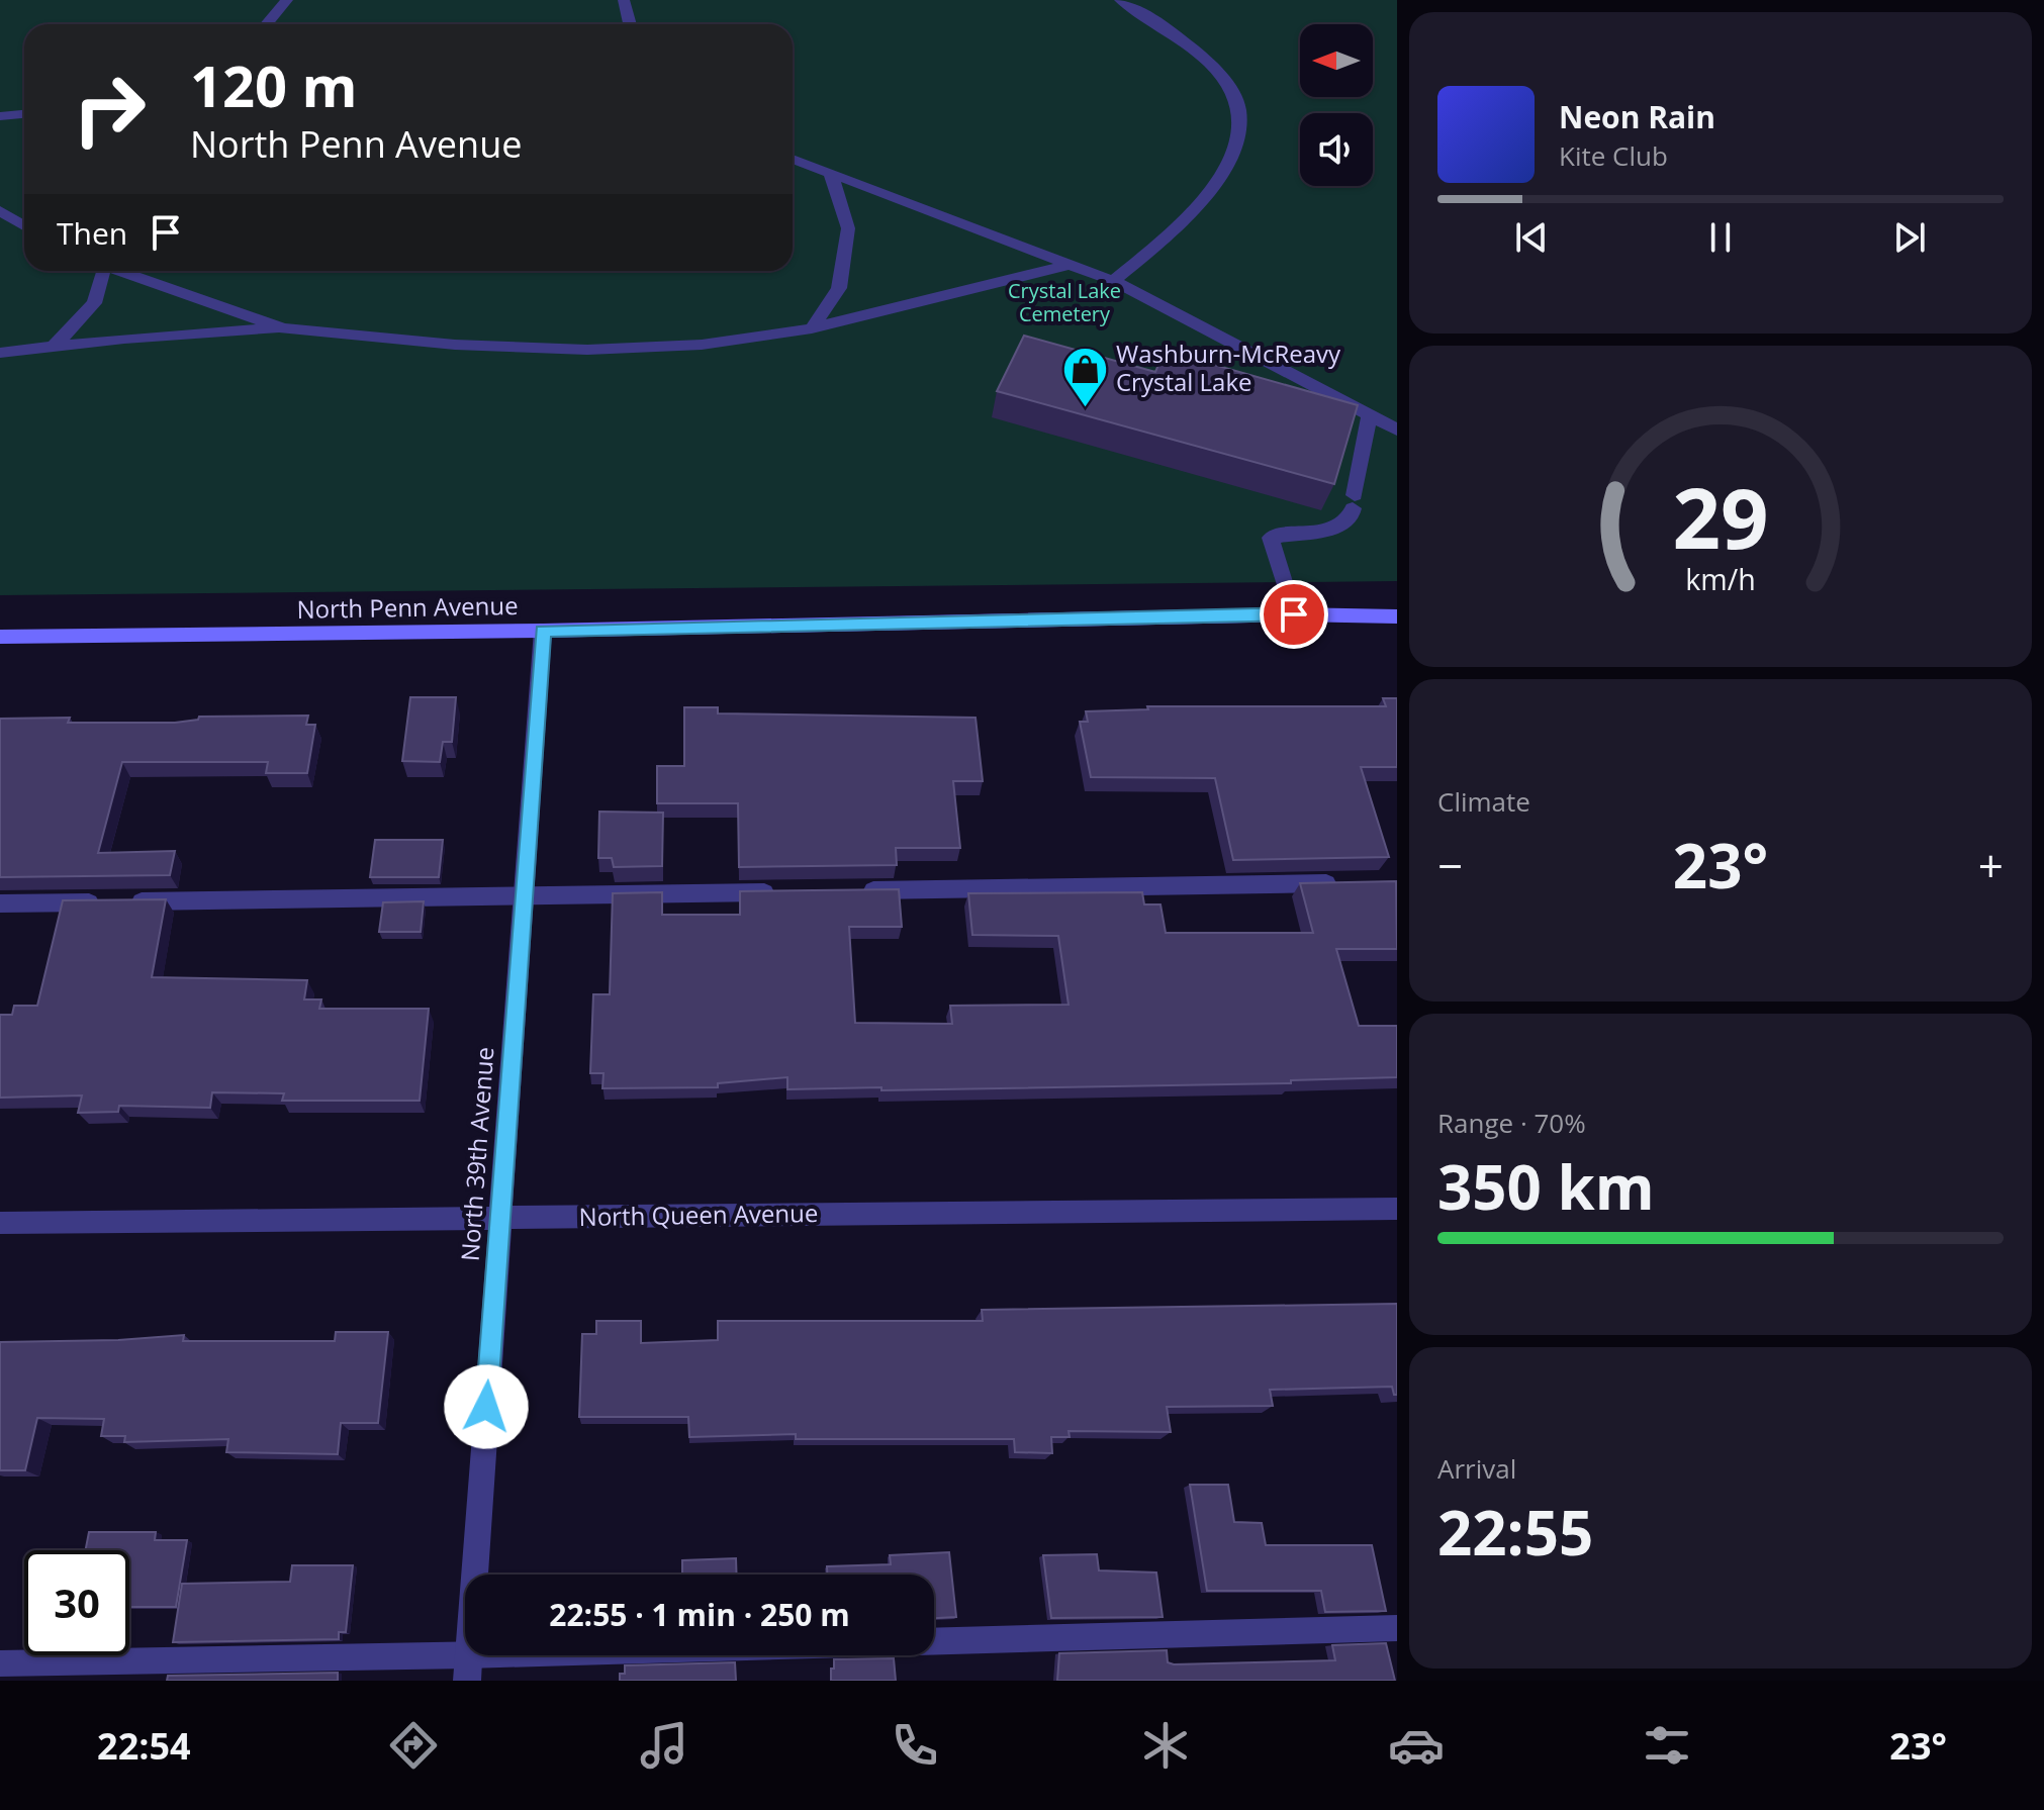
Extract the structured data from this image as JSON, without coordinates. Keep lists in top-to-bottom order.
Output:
{
  "streets": {
    "main road": ["North Penn Avenue"],
    "street": ["North 39th Avenue", "North Queen Avenue"]
  },
  "crossings": [
    ["North Penn Avenue", "North 39th Avenue"],
    ["North 39th Avenue", "North Queen Avenue"]
  ],
  "parks": ["Crystal Lake Cemetery"],
  "places": {
    "shop": ["Washburn-McReavy Crystal Lake"]
  },
  "north": "left",
  "page": {
    "turn": ["120 m", "North Penn Avenue"],
    "song": ["Neon Rain", "Kite Club"],
    "then": "Then",
    "tile": [
      "Climate",
      ["Range · 70%", "350 km"],
      ["Arrival", "22:55"]
    ],
    "heat": ["−", "23°", "+"],
    "limit": "30",
    "trip": "22:55 · 1 min · 250 m",
    "tabs": ["22:54", "23°"],
    "gauge": ["29", "km/h"]
  }
}
